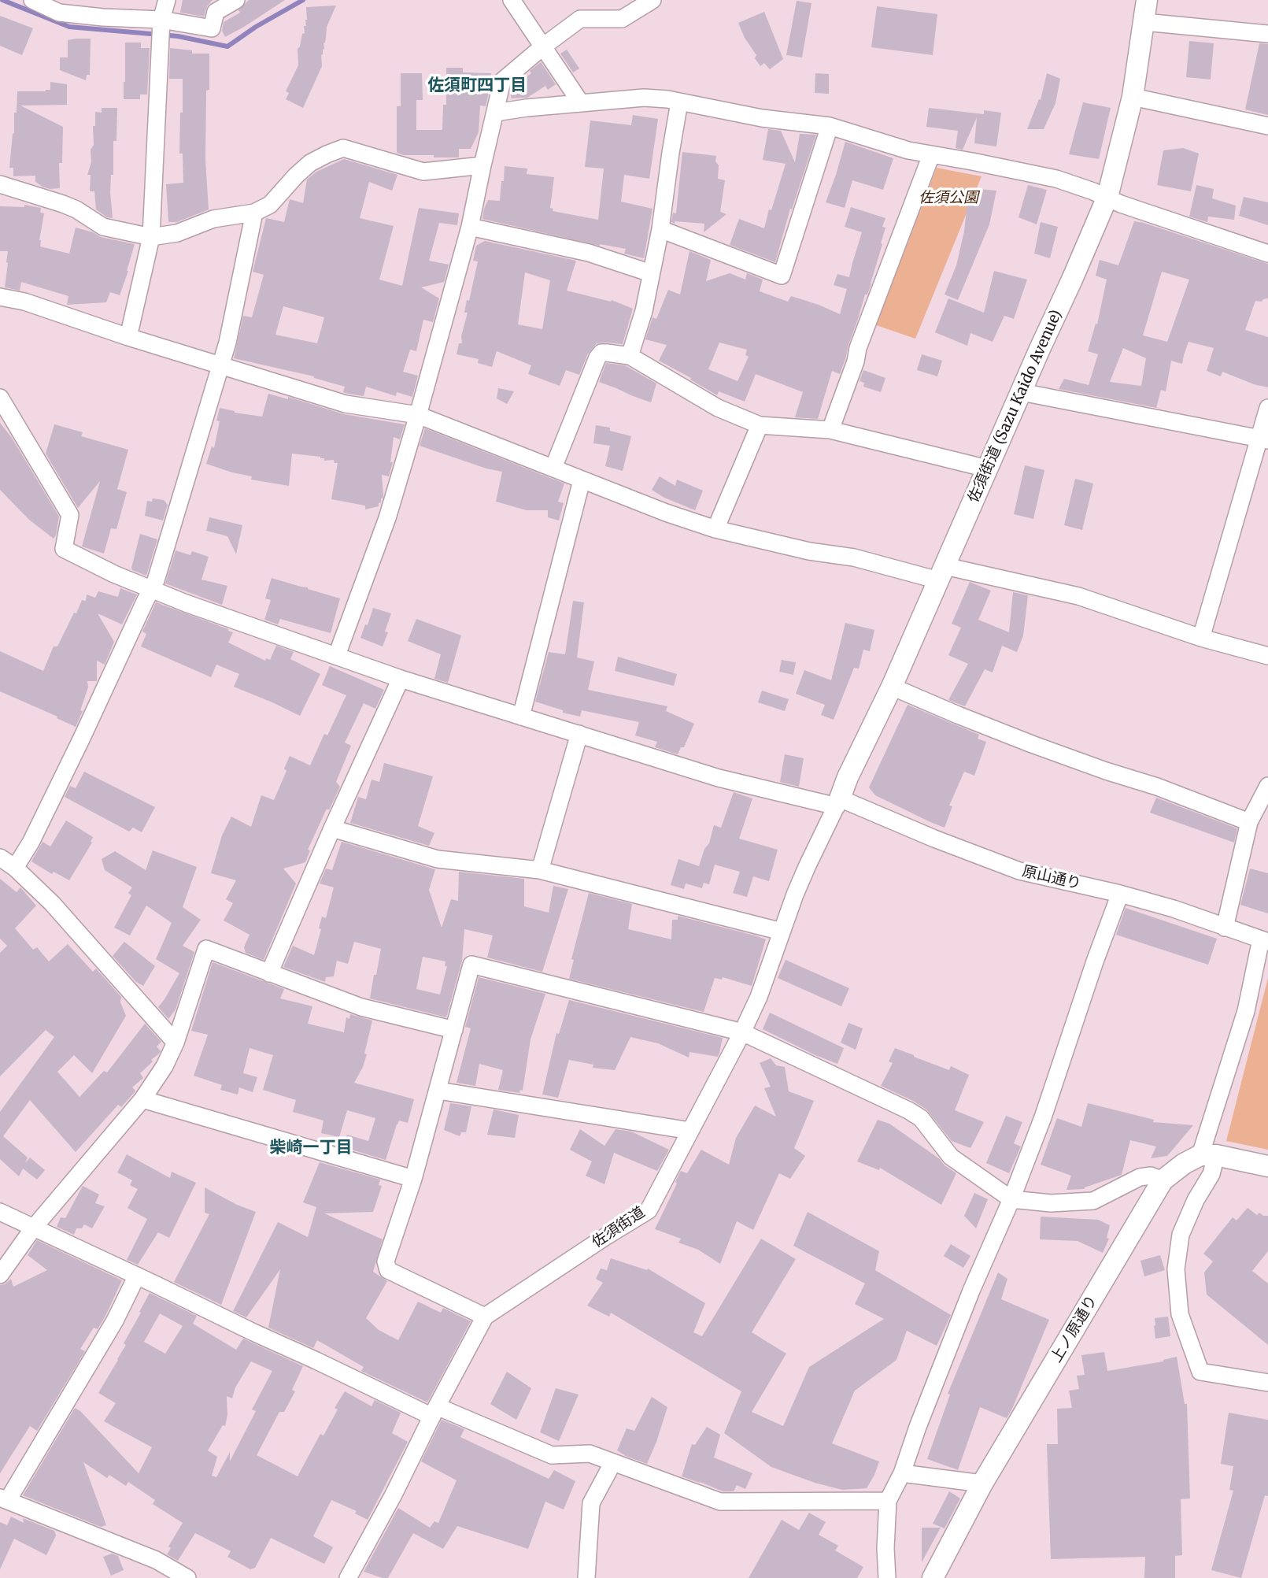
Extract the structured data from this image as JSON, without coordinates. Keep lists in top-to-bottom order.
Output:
{
  "streets": {
    "street": [
      "佐須街道 (Sazu Kaido Avenue)",
      "原山通り",
      "佐須街道",
      "上ノ原通り"
    ]
  },
  "crossings": [
    ["佐須街道 (Sazu Kaido Avenue)", "原山通り"],
    ["佐須街道 (Sazu Kaido Avenue)", "佐須街道"],
    ["原山通り", "佐須街道"]
  ],
  "districts": ["佐須町四丁目", "柴崎一丁目"],
  "parks": ["佐須公園"]
}
